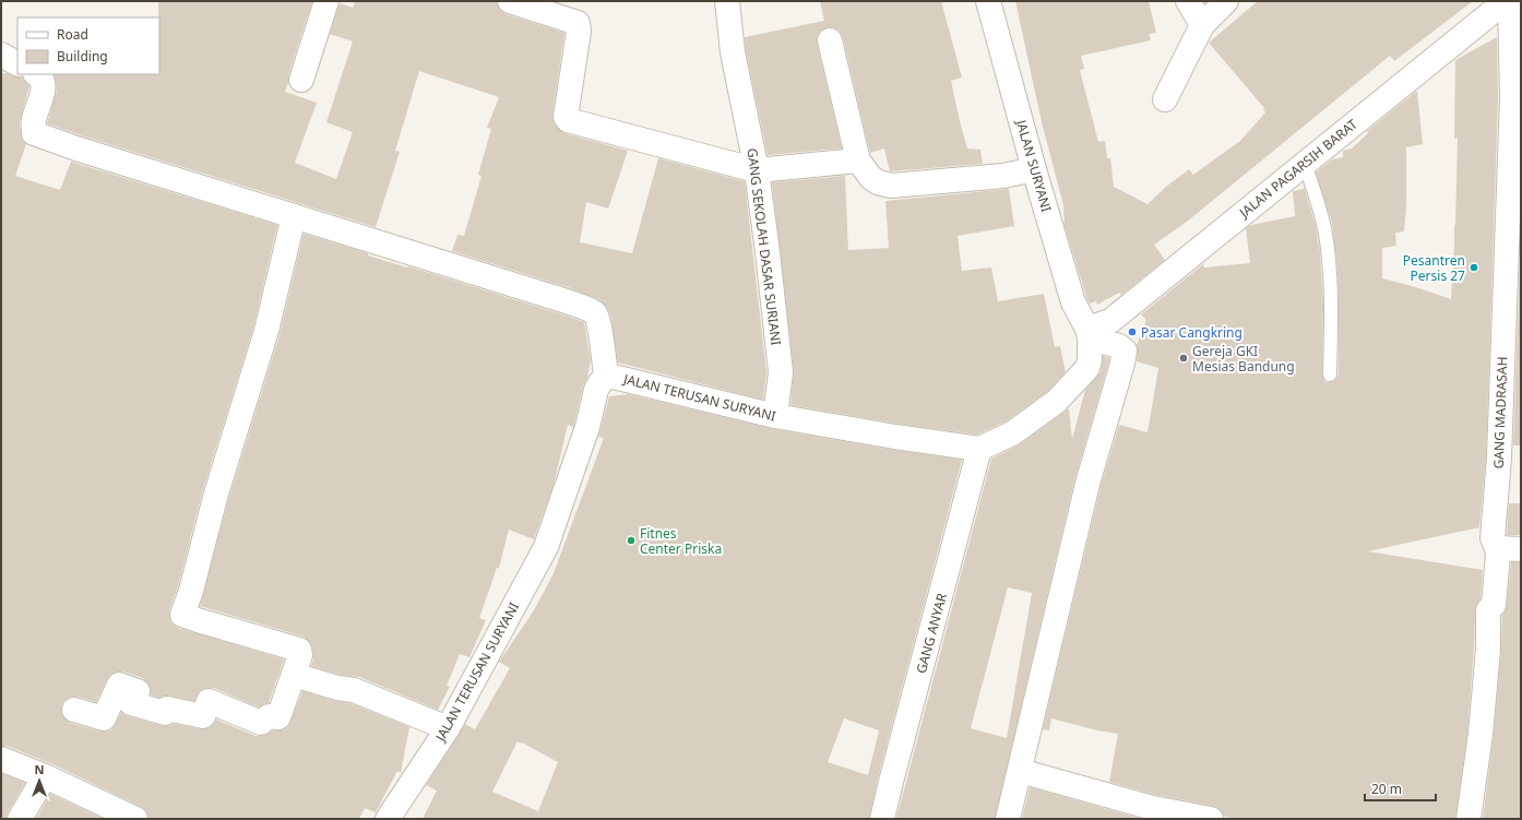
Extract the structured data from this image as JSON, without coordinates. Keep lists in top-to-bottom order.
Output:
{
  "streets": {
    "street": [
      "JALAN SURYANI",
      "JALAN PAGARSIH BARAT",
      "GANG SEKOLAH DASAR SURIANI",
      "JALAN TERUSAN SURYANI",
      "GANG MADRASAH",
      "GANG ANYAR"
    ]
  },
  "crossings": [
    ["JALAN SURYANI", "JALAN PAGARSIH BARAT"],
    ["GANG SEKOLAH DASAR SURIANI", "JALAN TERUSAN SURYANI"],
    ["JALAN TERUSAN SURYANI", "GANG ANYAR"]
  ],
  "places": [
    "Pesantren Persis 27",
    "Pasar Cangkring",
    "Gereja GKI Mesias Bandung",
    "Fitnes Center Priska"
  ],
  "legend": ["Road", "Building"],
  "scale_bar": "20 m",
  "north": "top"
}
